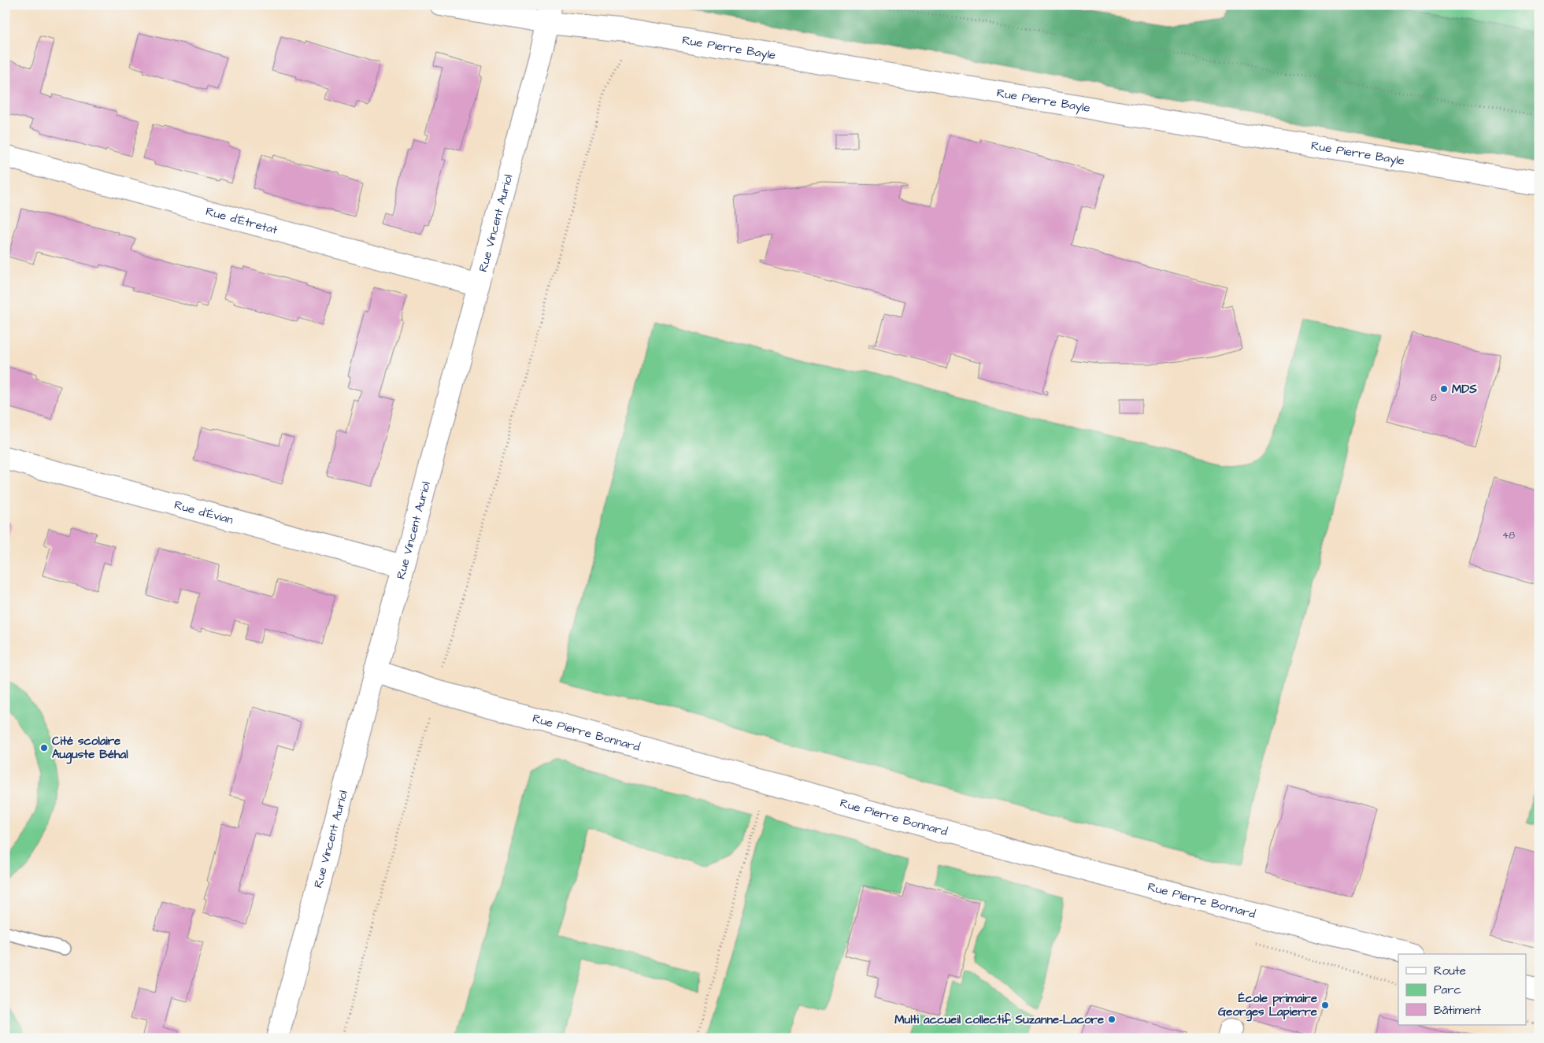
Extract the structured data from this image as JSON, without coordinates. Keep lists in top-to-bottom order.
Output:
{
  "streets": {
    "street": [
      "Rue Pierre Bayle",
      "Rue d'Étretat",
      "Rue Vincent Auriol",
      "Rue d'Évian",
      "Rue Pierre Bonnard"
    ]
  },
  "crossings": [
    ["Rue Pierre Bayle", "Rue Vincent Auriol"],
    ["Rue d'Étretat", "Rue Vincent Auriol"],
    ["Rue Vincent Auriol", "Rue d'Évian"],
    ["Rue Vincent Auriol", "Rue Pierre Bonnard"]
  ],
  "places": [
    "MDS",
    "Cité scolaire Auguste Béhal",
    "École primaire Georges Lapierre",
    "Multi accueil collectif Suzanne-Lacore"
  ],
  "house_numbers": ["8", "48"],
  "legend": ["Route", "Parc", "Bâtiment"]
}
